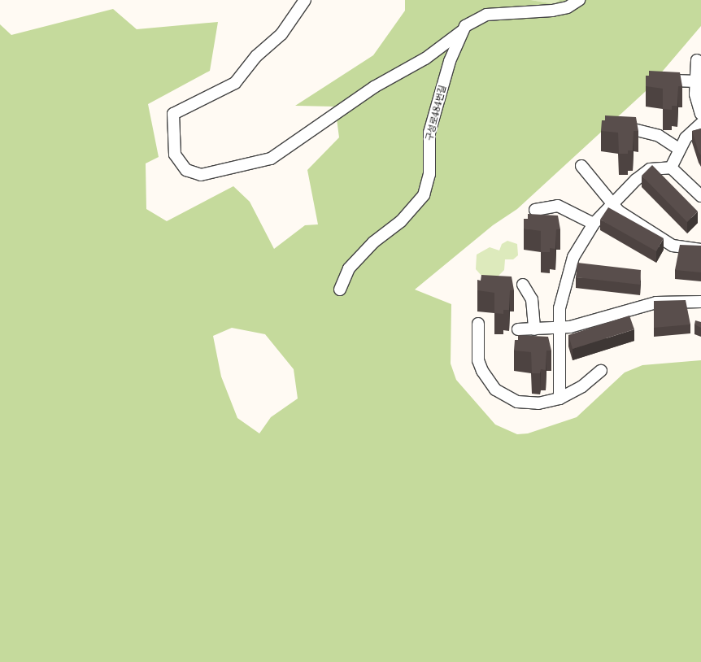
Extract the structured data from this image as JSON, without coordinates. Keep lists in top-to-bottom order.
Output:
{
  "streets": {
    "street": ["구성로484번길"]
  }
}
